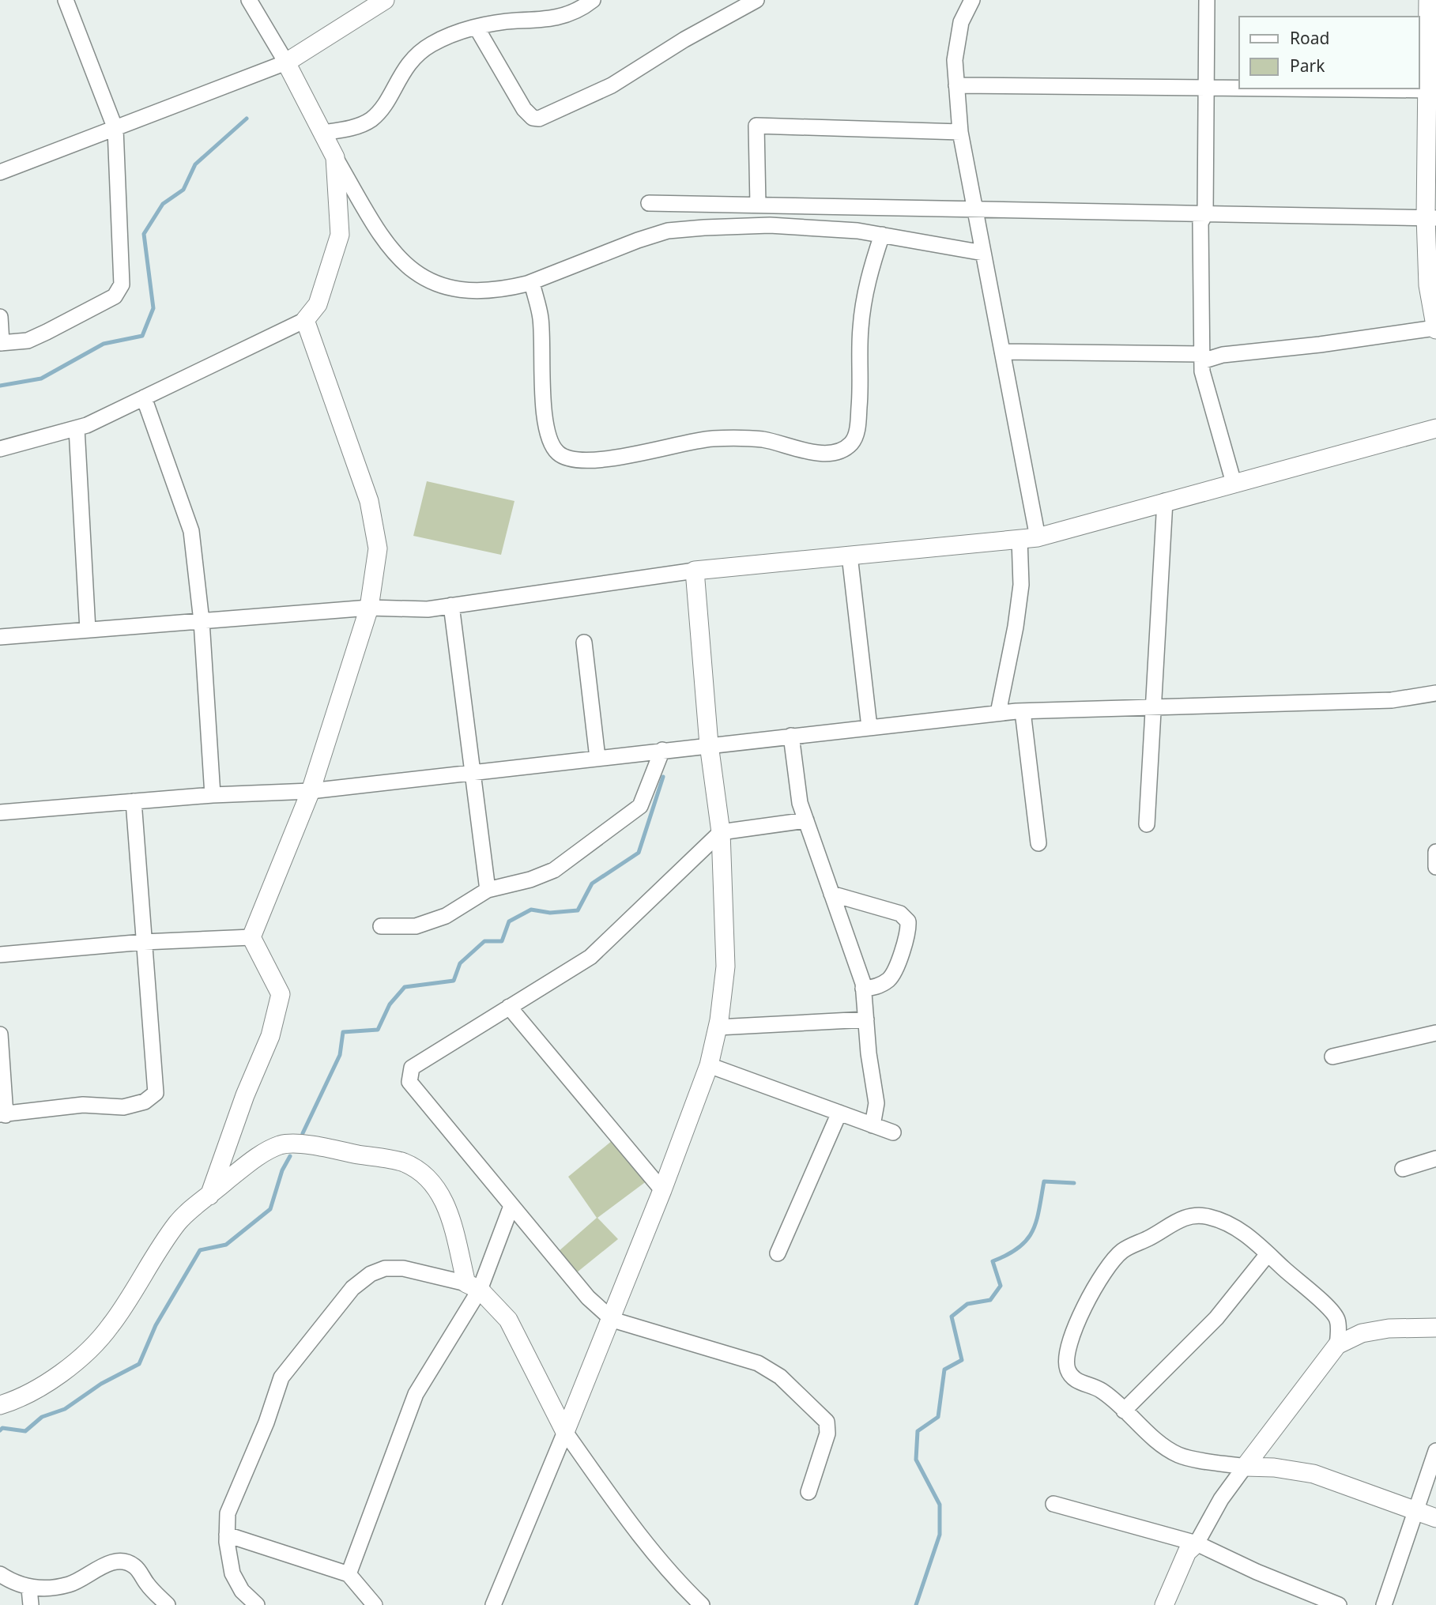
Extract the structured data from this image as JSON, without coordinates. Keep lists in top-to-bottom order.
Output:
{
  "legend": ["Road", "Park"]
}
